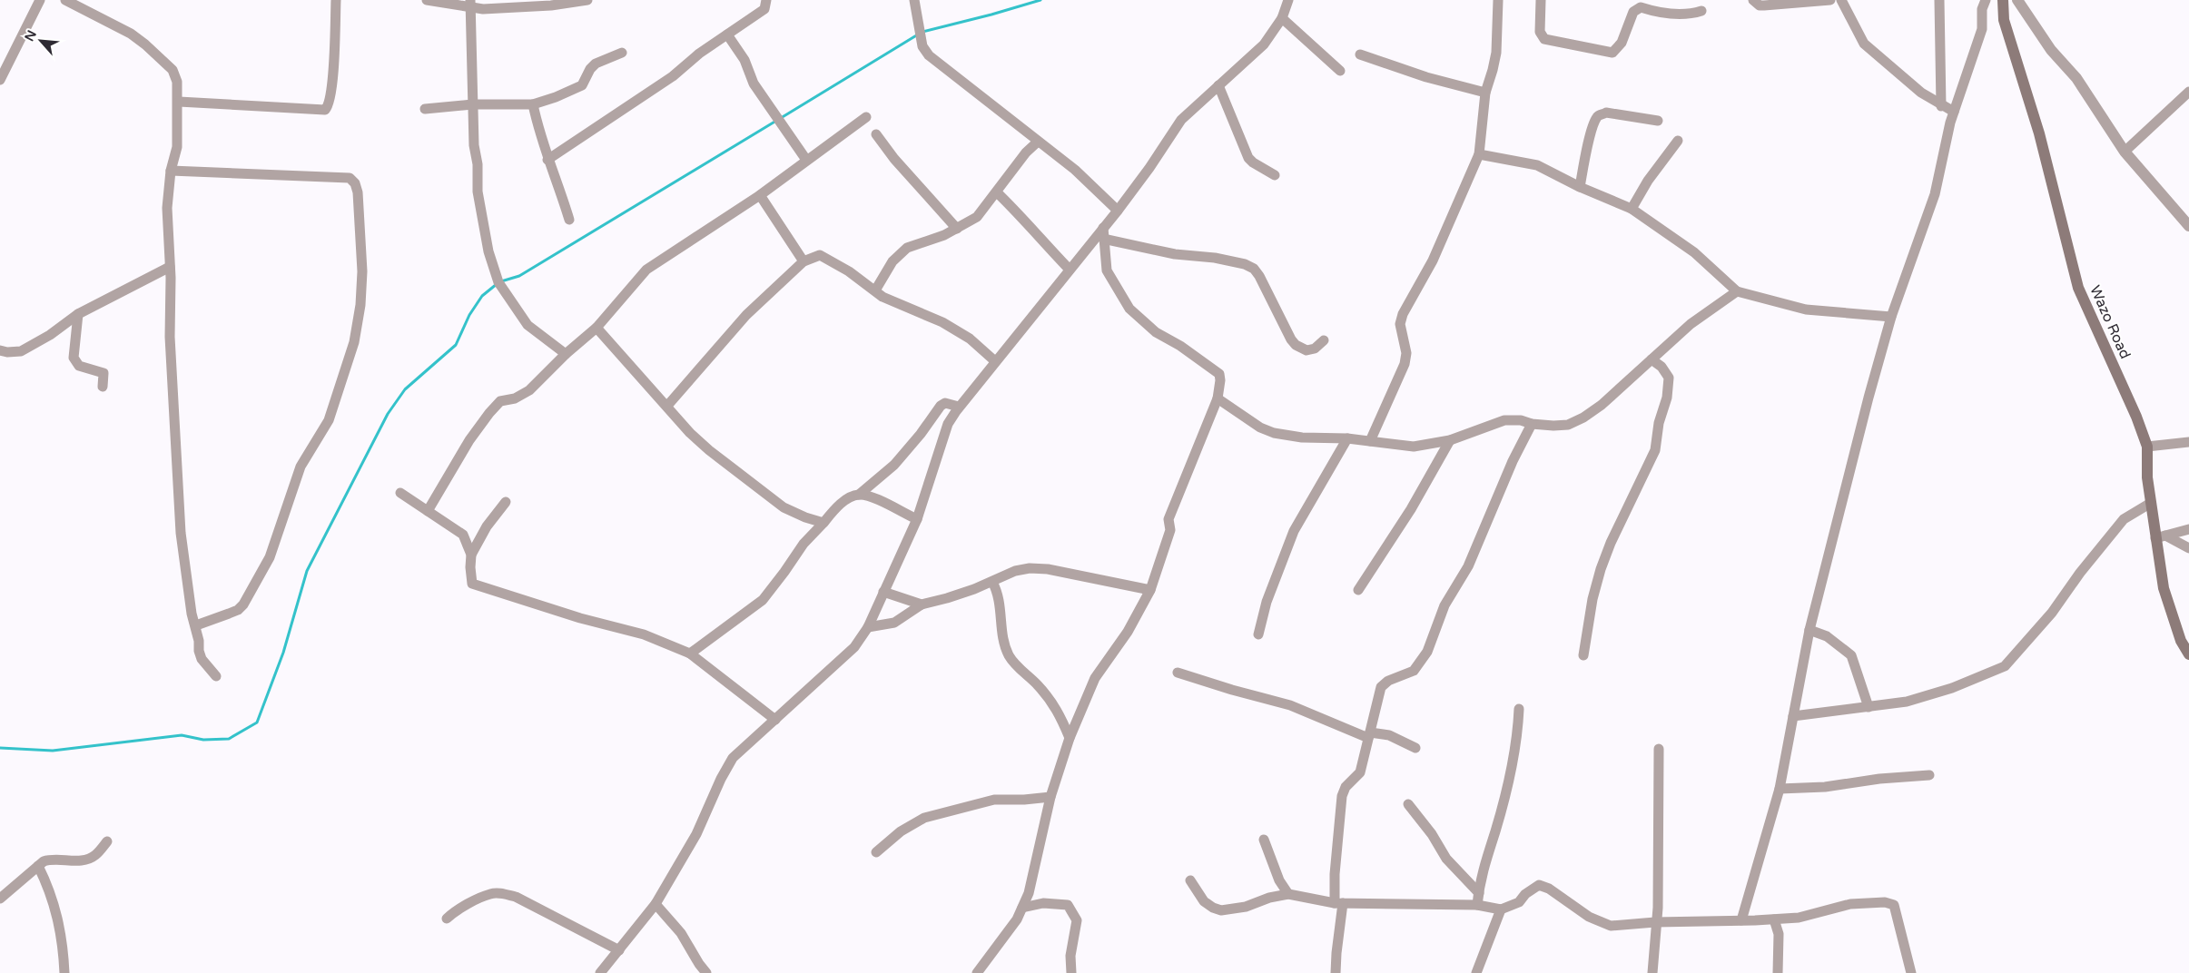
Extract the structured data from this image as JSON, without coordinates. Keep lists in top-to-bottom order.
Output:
{
  "streets": {
    "main road": ["Wazo Road"]
  },
  "north": "top left"
}
